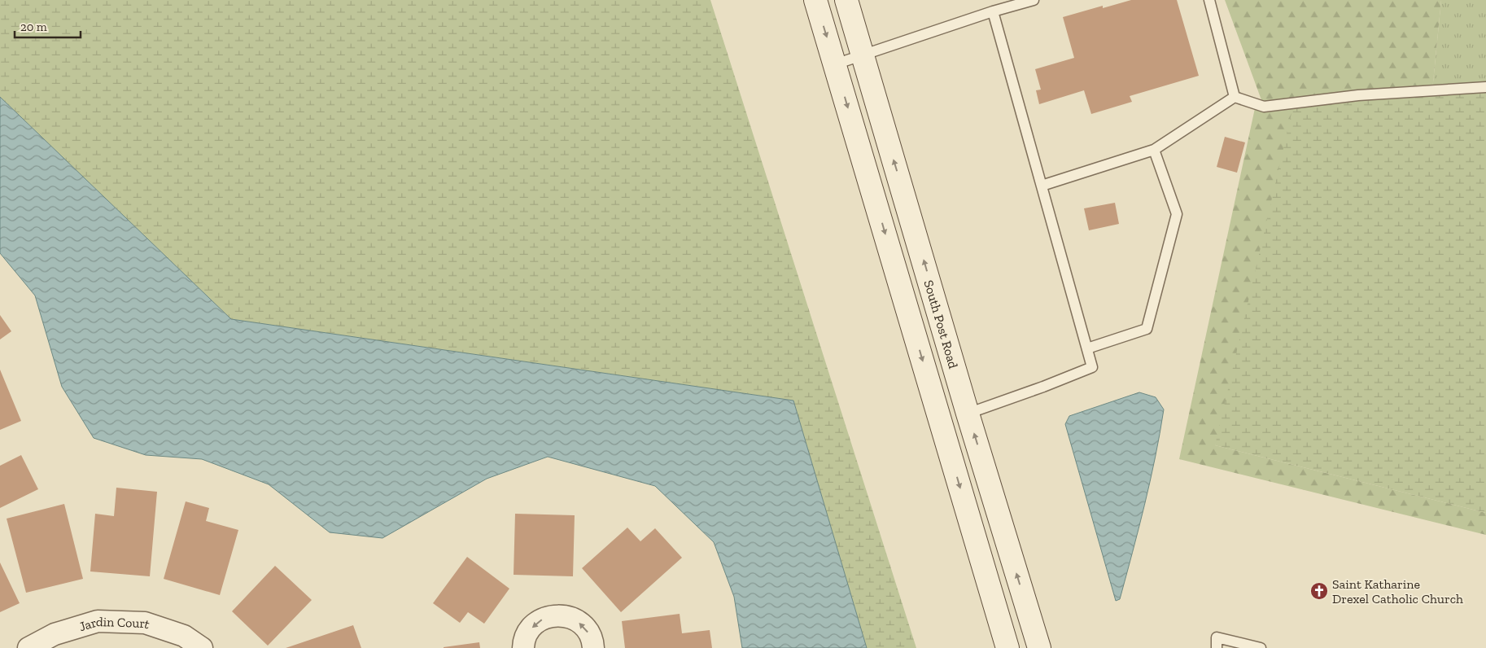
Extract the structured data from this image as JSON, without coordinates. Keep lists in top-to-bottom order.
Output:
{
  "streets": {
    "street": ["South Post Road", "Jardin Court"]
  },
  "places": {
    "church": ["Saint Katharine Drexel Catholic Church"]
  },
  "scale_bar": "20 m"
}
